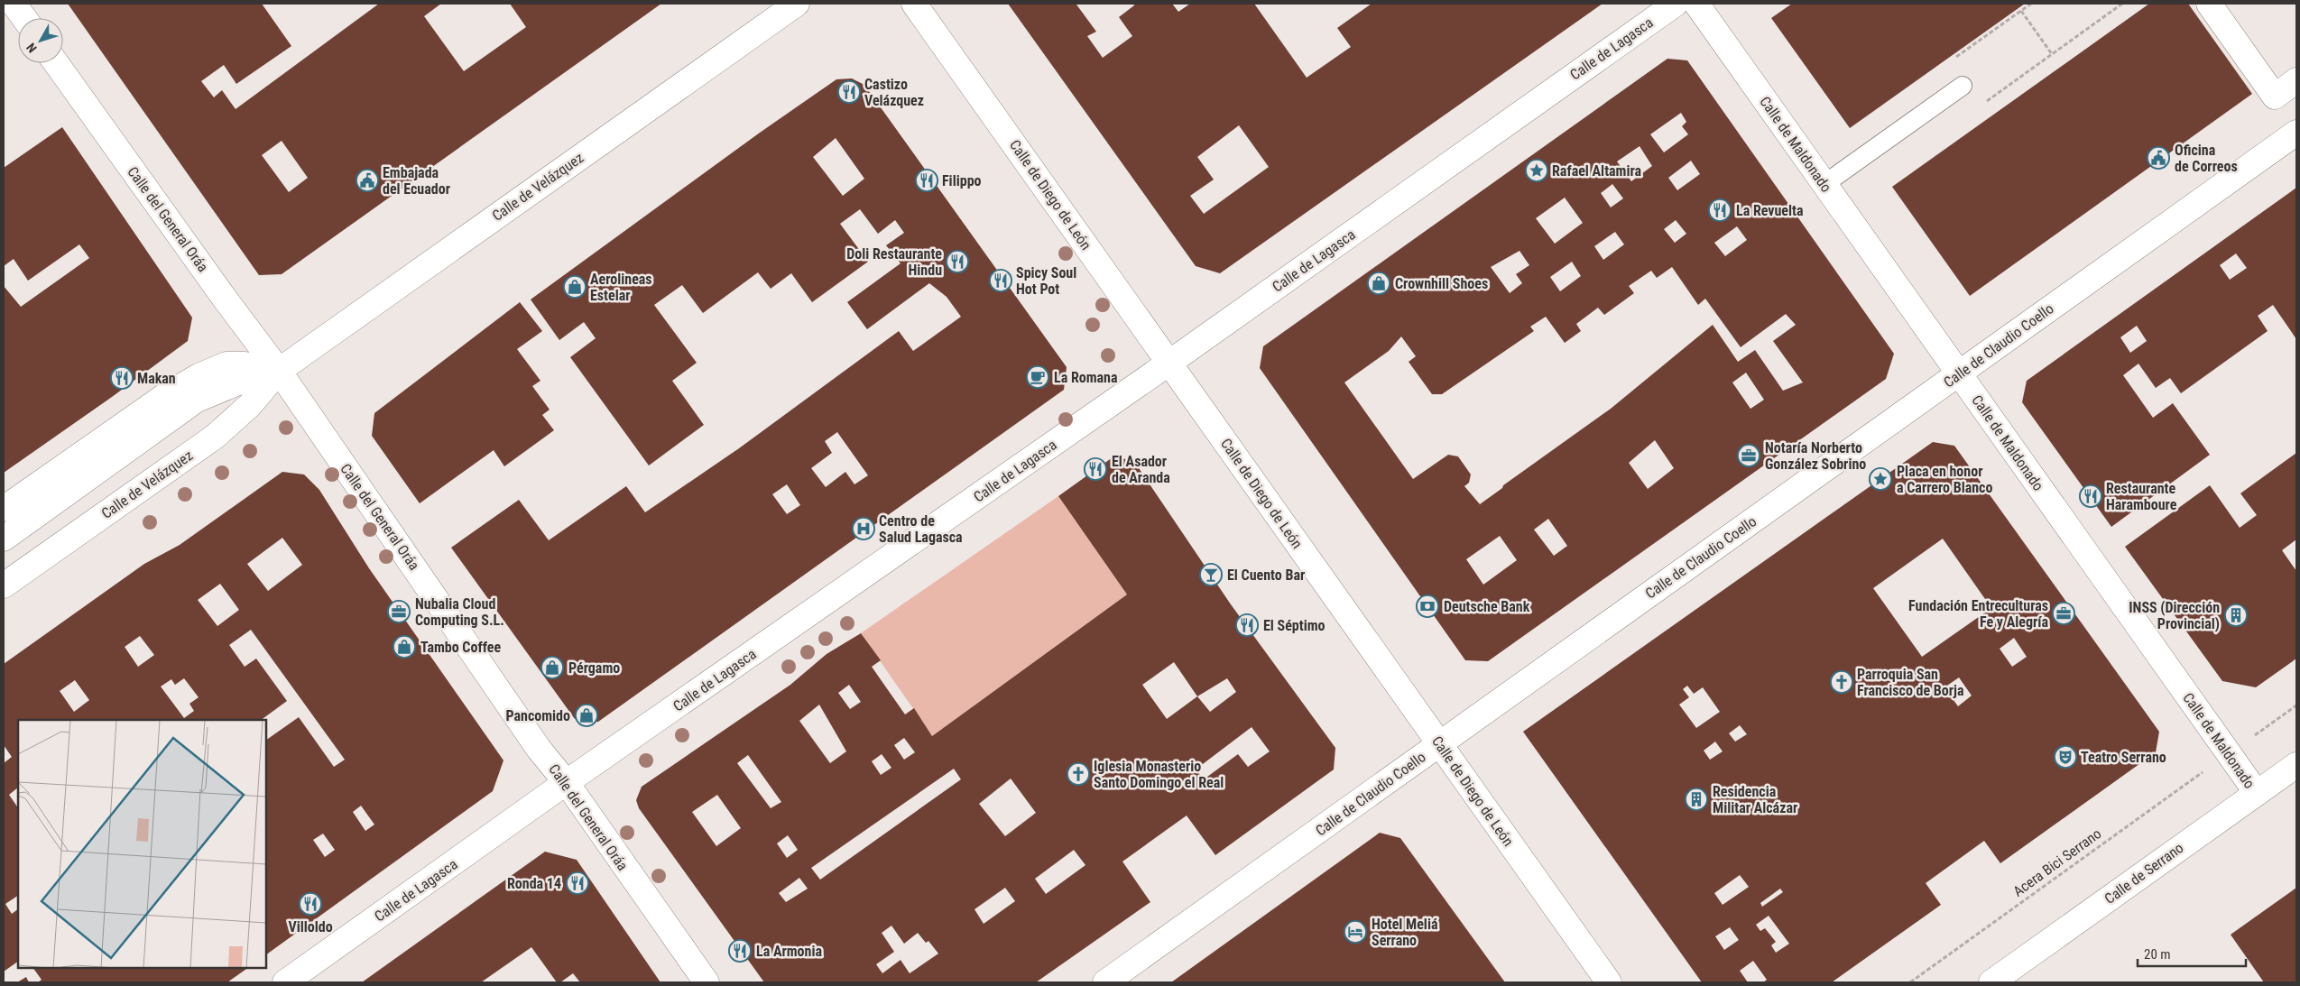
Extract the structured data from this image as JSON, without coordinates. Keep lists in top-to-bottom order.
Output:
{
  "streets": {
    "main road": [
      "Calle de Lagasca",
      "Calle de Maldonado",
      "Calle de Velázquez",
      "Calle de Diego de León",
      "Calle del General Oráa",
      "Calle de Claudio Coello",
      "Calle de Serrano"
    ],
    "path": ["Acera Bici Serrano"]
  },
  "crossings": [
    ["Calle de Lagasca", "Calle de Diego de León"],
    ["Calle de Lagasca", "Calle del General Oráa"],
    ["Calle de Maldonado", "Calle de Claudio Coello"],
    ["Calle de Maldonado", "Calle de Serrano"],
    ["Calle de Velázquez", "Calle del General Oráa"],
    ["Calle de Diego de León", "Calle de Claudio Coello"]
  ],
  "places": {
    "restaurant": [
      "Castizo Velázquez",
      "Filippo",
      "La Revuelta",
      "Doli Restaurante Hindu",
      "Spicy Soul Hot Pot",
      "Makan",
      "El Asador de Aranda",
      "Restaurante Haramboure",
      "El Séptimo",
      "Ronda 14",
      "Villoldo",
      "La Armonia"
    ],
    "public building": ["Oficina de Correos", "Embajada del Ecuador"],
    "place": ["Rafael Altamira", "Placa en honor a Carrero Blanco"],
    "shop": [
      "Crownhill Shoes",
      "Aerolineas Estelar",
      "Tambo Coffee",
      "Pérgamo",
      "Pancomido"
    ],
    "cafe": ["La Romana"],
    "office": ["Notaría Norberto González Sobrino", "Nubalia Cloud Computing S.L.", "Fundación Entreculturas Fe y Alegría"],
    "hospital": ["Centro de Salud Lagasca"],
    "bar": ["El Cuento Bar"],
    "bank": ["Deutsche Bank"],
    "building": ["INSS (Dirección Provincial)", "Residencia Militar Alcázar"],
    "church": ["Parroquia San Francisco de Borja", "Iglesia Monasterio Santo Domingo el Real"],
    "theatre": ["Teatro Serrano"],
    "hotel": ["Hotel Meliá Serrano"]
  },
  "scale_bar": "20 m",
  "north": "bottom left"
}
